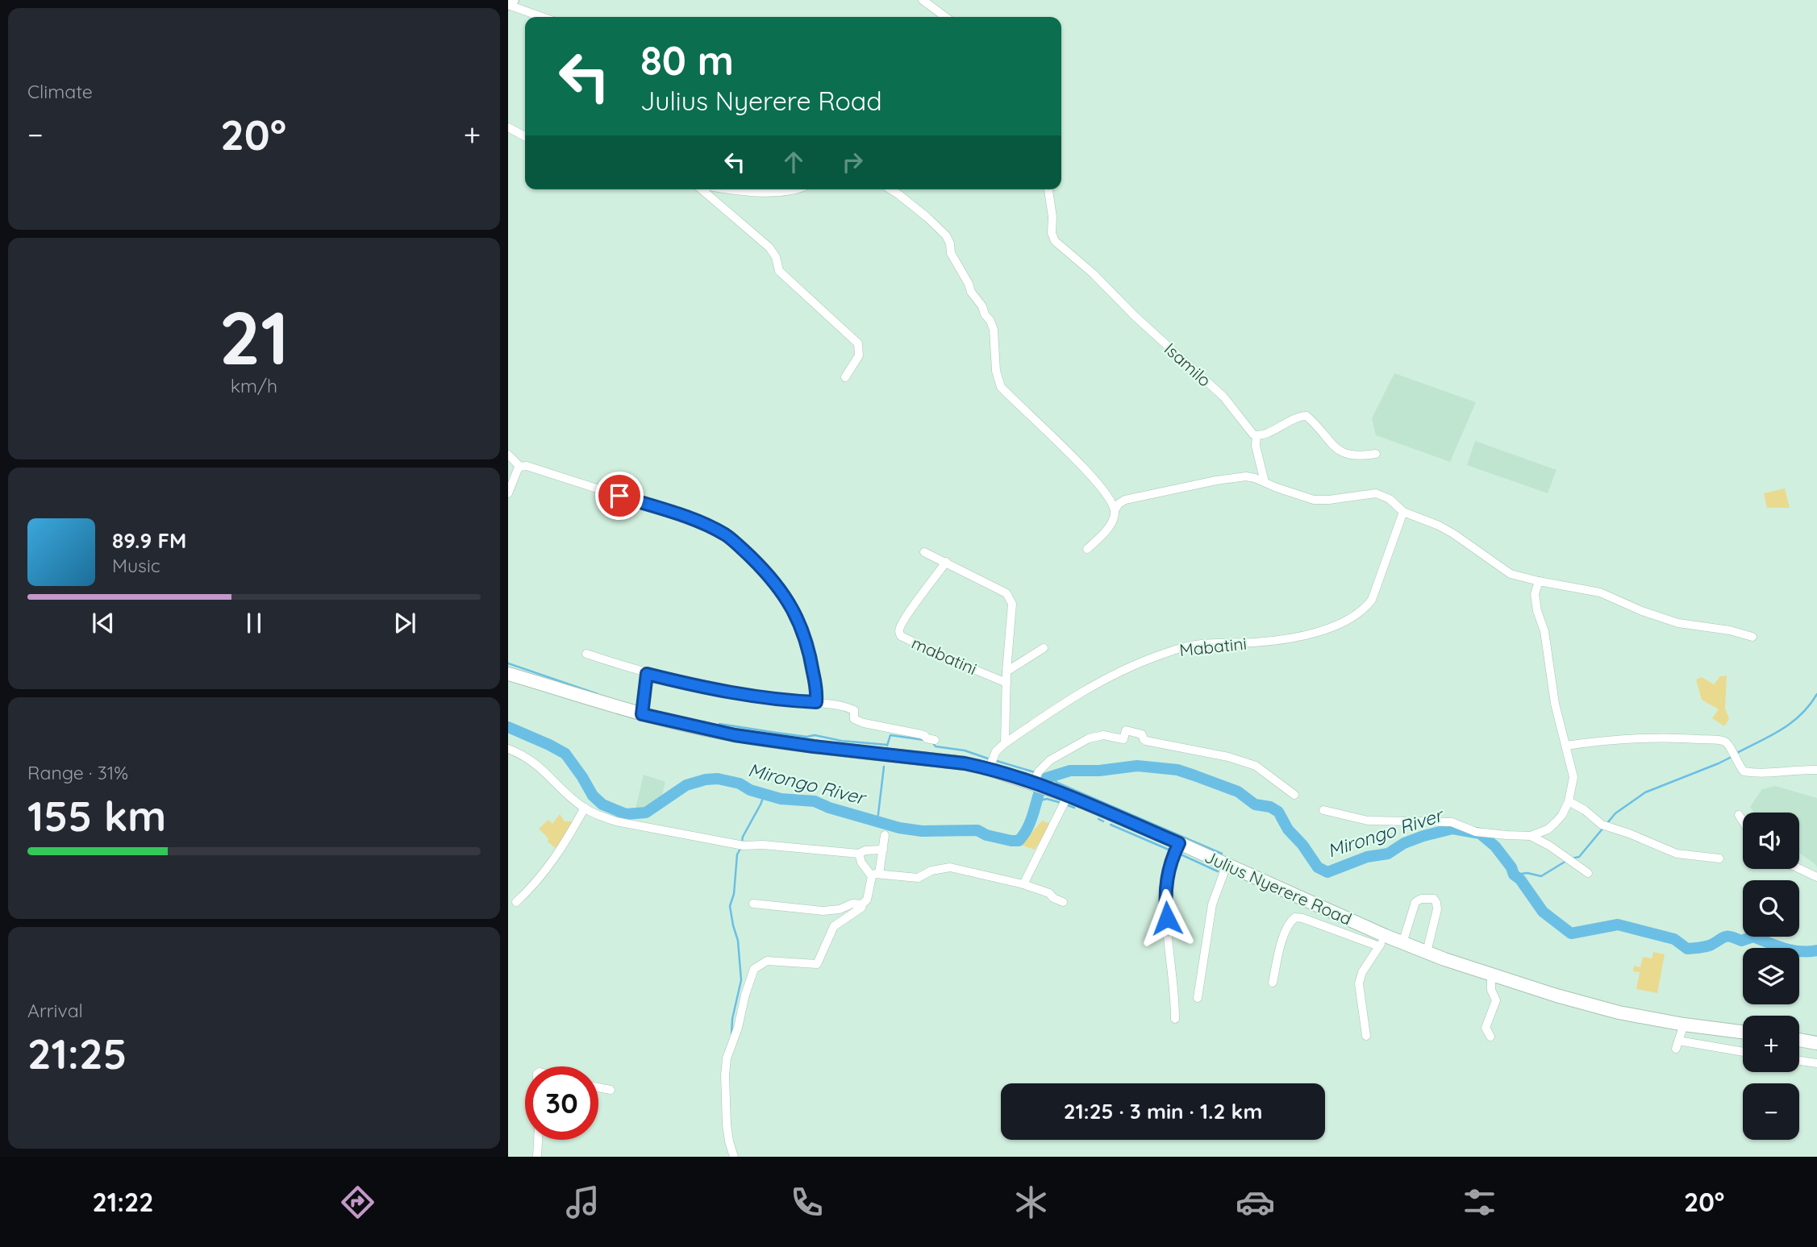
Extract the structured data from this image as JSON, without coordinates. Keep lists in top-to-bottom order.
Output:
{
  "streets": {
    "highway": ["Julius Nyerere Road"],
    "street": ["Isamilo", "Mabatini", "mabatini"]
  },
  "crossings": [
    ["Mabatini", "Julius Nyerere Road"]
  ],
  "water": ["Mirongo River"],
  "page": {
    "tile": [
      "Climate",
      ["21", "km/h"],
      ["Range · 31%", "155 km"],
      ["Arrival", "21:25"]
    ],
    "turn": ["80 m", "Julius Nyerere Road"],
    "heat": ["−", "20°", "+"],
    "song": ["89.9 FM", "Music"],
    "map_buttons": ["+", "−"],
    "limit": "30",
    "trip": "21:25 · 3 min · 1.2 km",
    "tabs": ["21:22", "20°"]
  }
}
